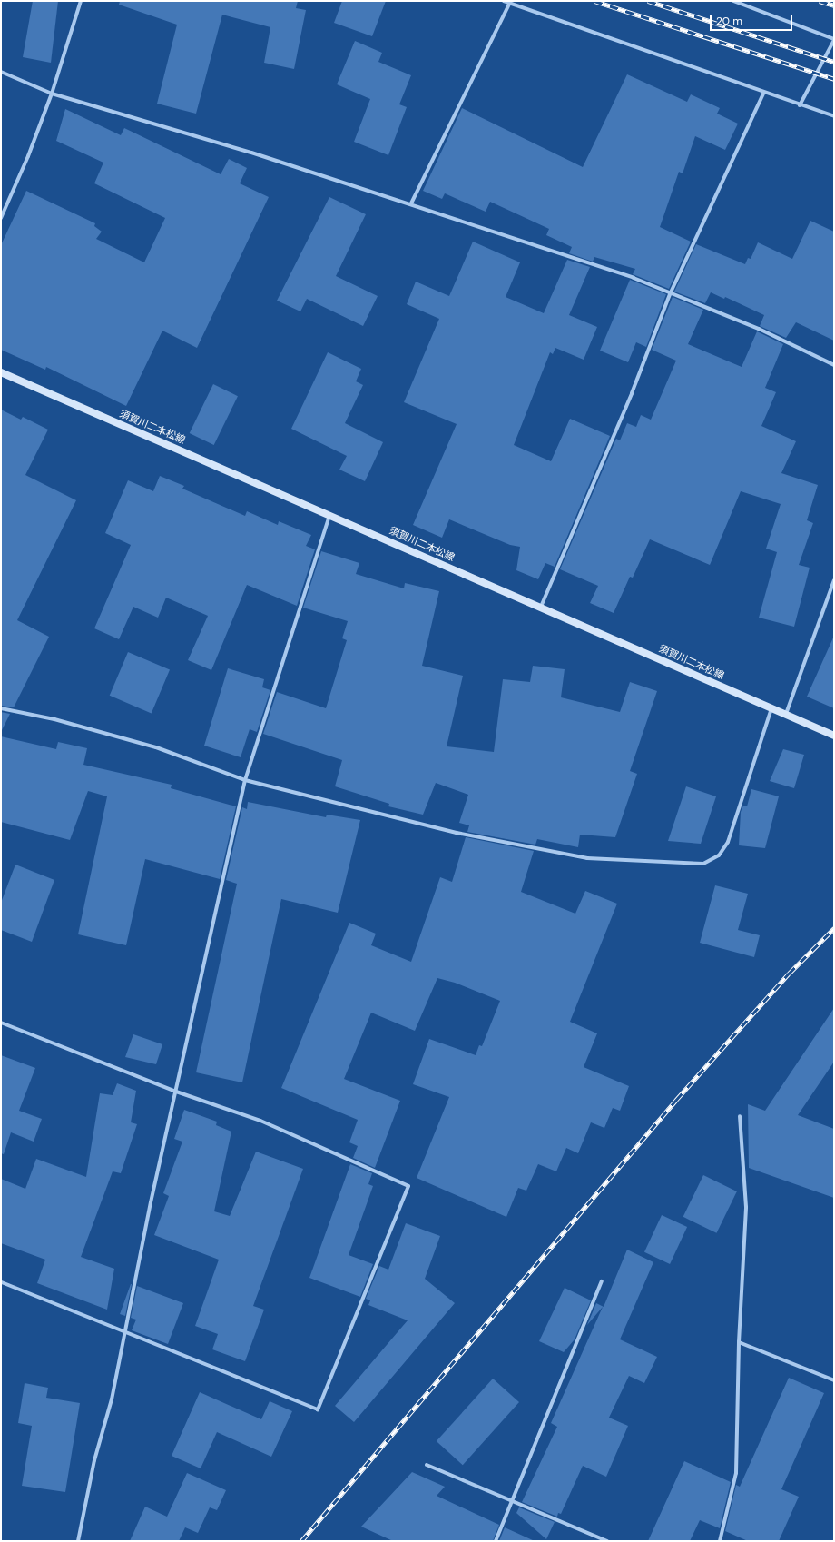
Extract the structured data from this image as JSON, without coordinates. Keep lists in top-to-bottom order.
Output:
{
  "streets": {
    "main road": ["須賀川二本松線"]
  },
  "scale_bar": "20 m"
}
